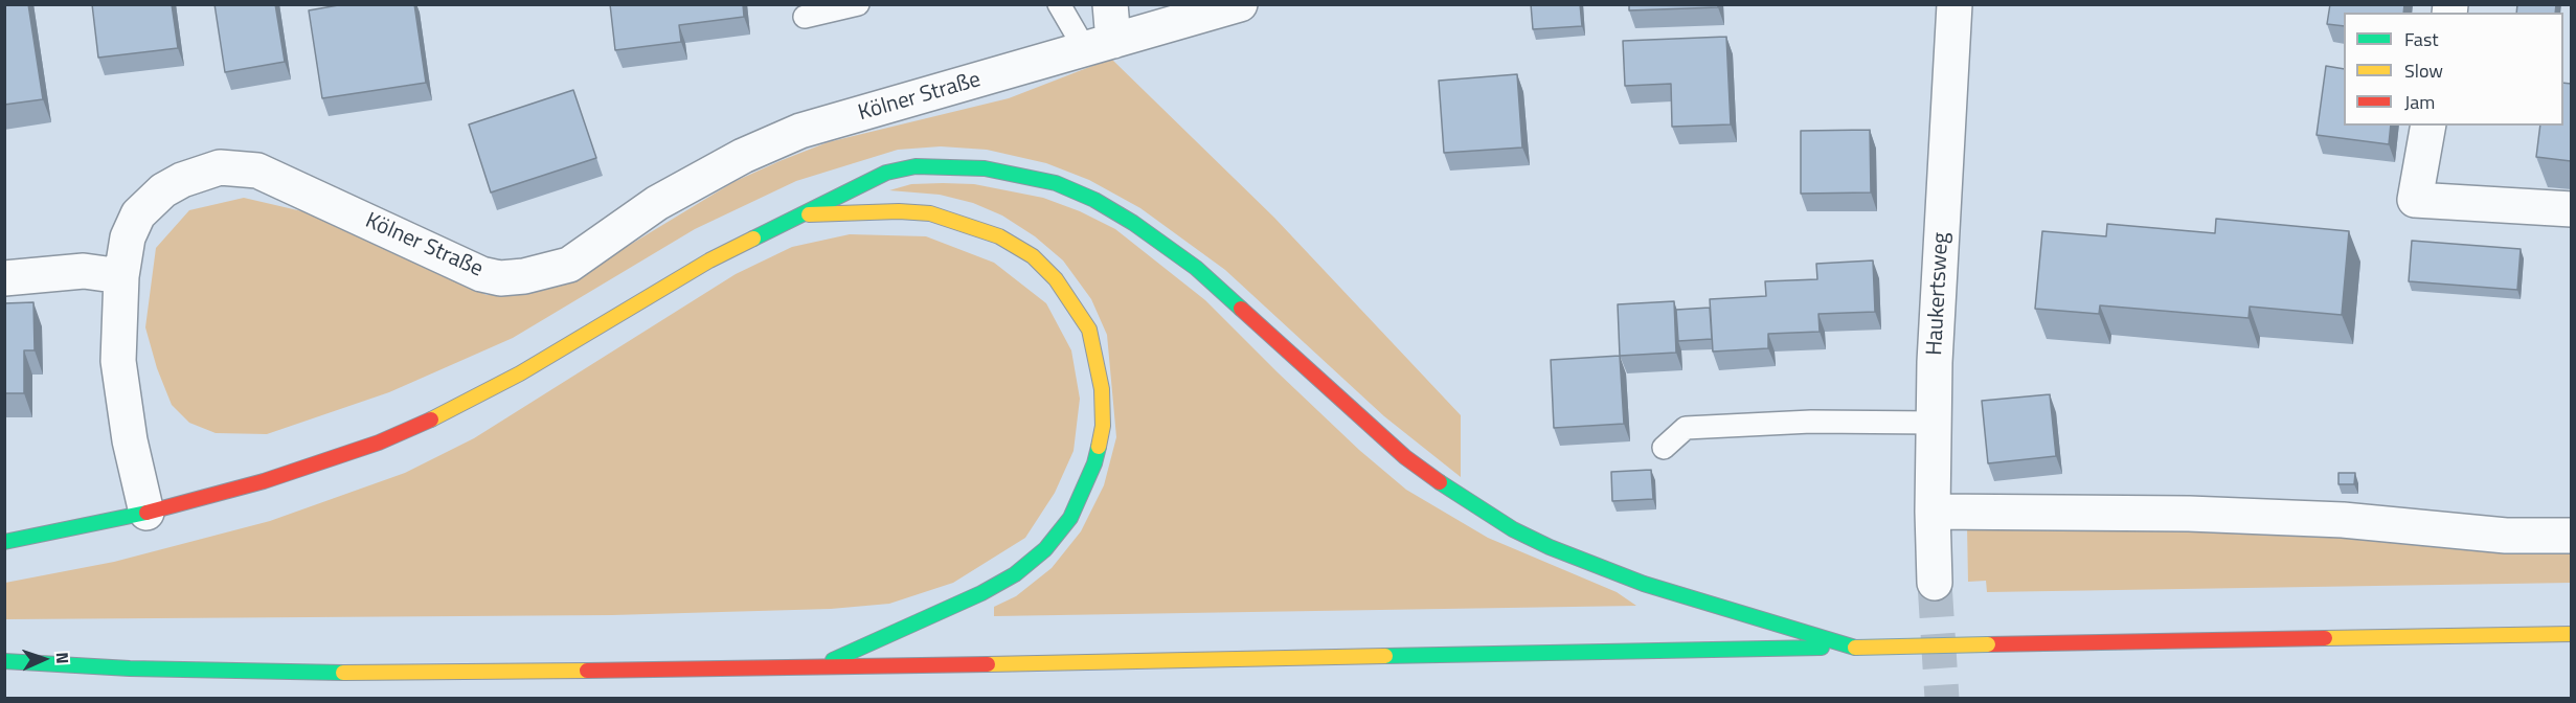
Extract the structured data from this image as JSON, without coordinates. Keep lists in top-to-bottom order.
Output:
{
  "streets": {
    "street": ["Kölner Straße", "Haukertsweg"]
  },
  "legend": ["Fast", "Slow", "Jam"],
  "north": "right"
}
